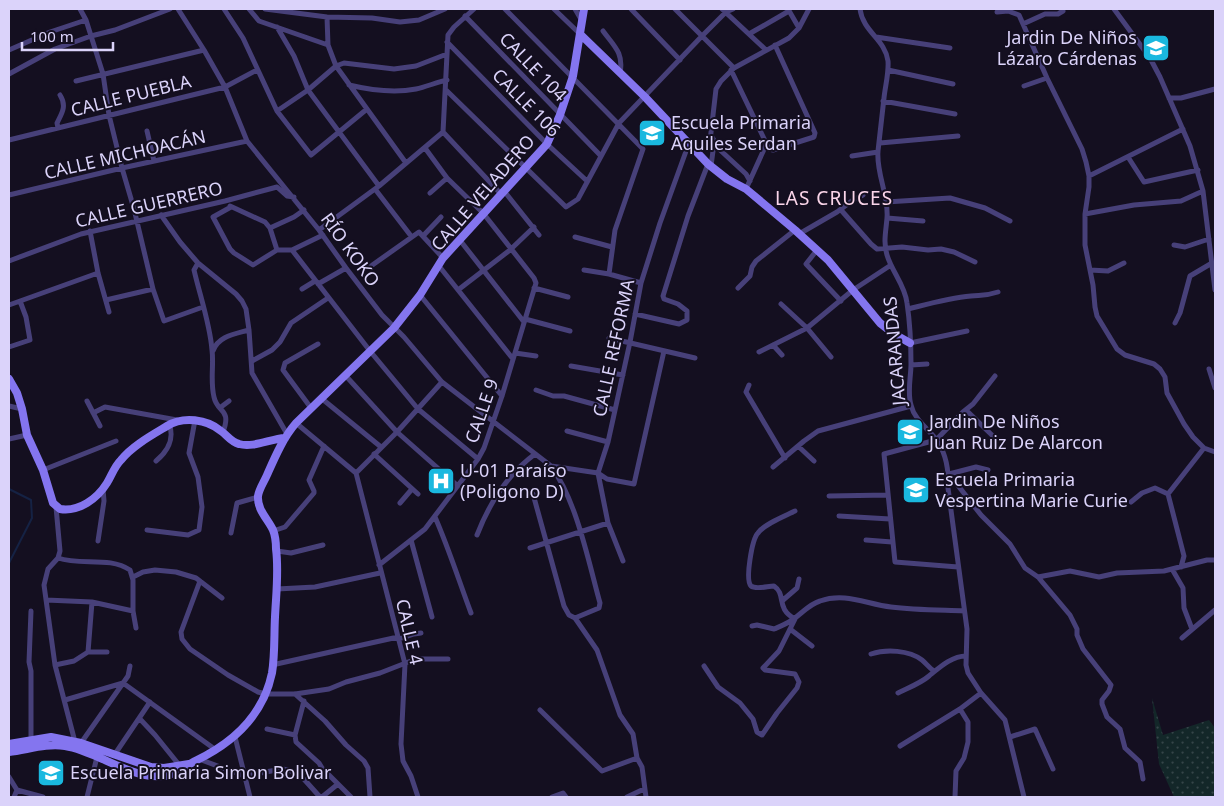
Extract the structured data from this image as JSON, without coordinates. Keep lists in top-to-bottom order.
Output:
{
  "streets": {
    "main road": ["CALLE VELADERO"],
    "street": [
      "CALLE 104",
      "CALLE PUEBLA",
      "CALLE 106",
      "CALLE MICHOACÁN",
      "CALLE GUERRERO",
      "RÍO KOKO",
      "CALLE REFORMA",
      "JACARANDAS",
      "CALLE 9",
      "CALLE 4"
    ]
  },
  "crossings": [
    ["CALLE 104", "CALLE VELADERO"],
    ["CALLE PUEBLA", "RÍO KOKO"],
    ["CALLE 106", "CALLE VELADERO"],
    ["CALLE MICHOACÁN", "RÍO KOKO"],
    ["CALLE VELADERO", "RÍO KOKO"],
    ["CALLE GUERRERO", "RÍO KOKO"],
    ["RÍO KOKO", "CALLE 9"],
    ["CALLE 9", "CALLE 4"]
  ],
  "districts": ["LAS CRUCES"],
  "places": {
    "school or university": [
      "Jardin De Niños Lázaro Cárdenas",
      "Escuela Primaria Aquiles Serdan",
      "Jardin De Niños Juan Ruiz De Alarcon",
      "Escuela Primaria Vespertina Marie Curie",
      "Escuela Primaria Simon Bolivar"
    ],
    "hospital": ["U-01 Paraíso (Poligono D)"]
  },
  "scale_bar": "100 m"
}
